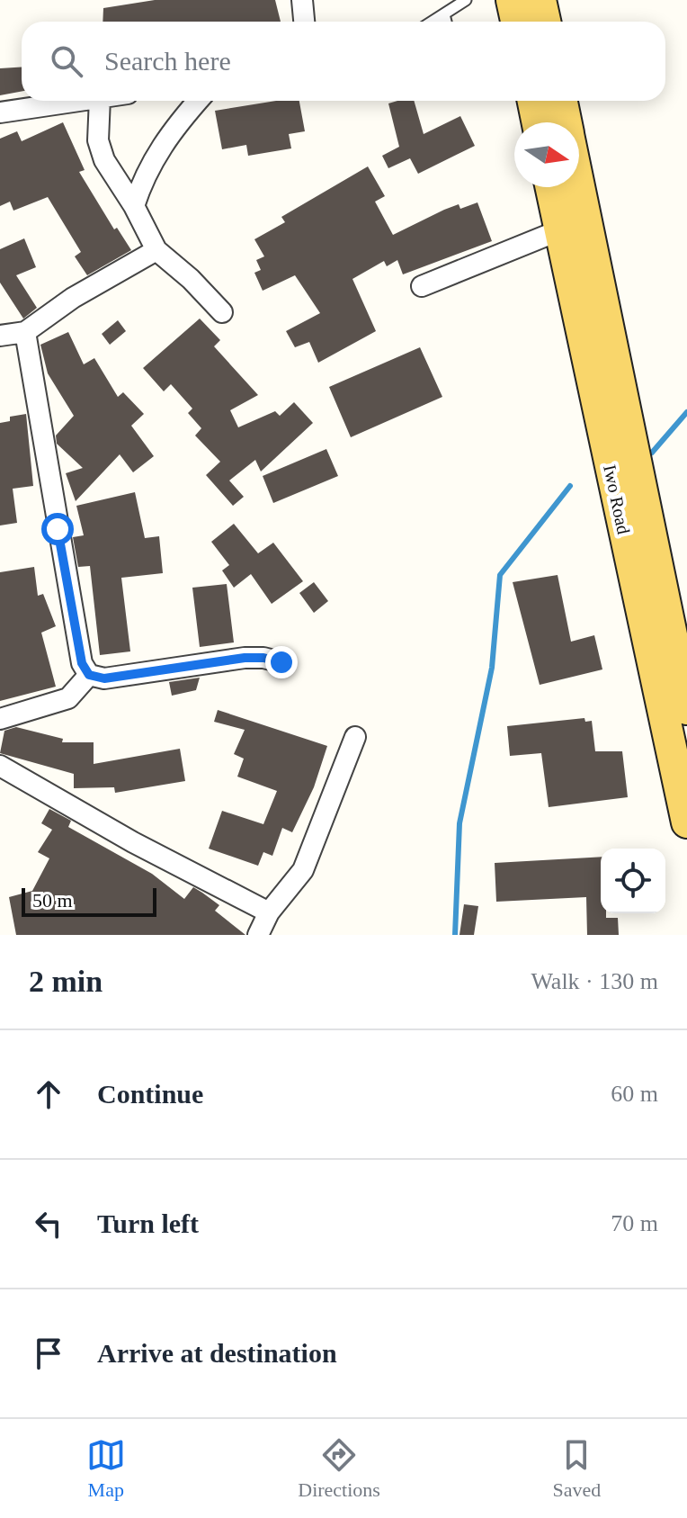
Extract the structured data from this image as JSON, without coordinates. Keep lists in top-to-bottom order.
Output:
{
  "streets": {
    "main road": ["Iwo Road"]
  },
  "scale_bar": "50 m",
  "north": "right",
  "page": {
    "search": "Search here",
    "scale": "50 m",
    "heading": ["2 min", "Walk · 130 m"],
    "list": [
      ["Continue", "60 m"],
      ["Turn left", "70 m"],
      "Arrive at destination"
    ],
    "nav": ["Map", "Directions", "Saved"]
  }
}
